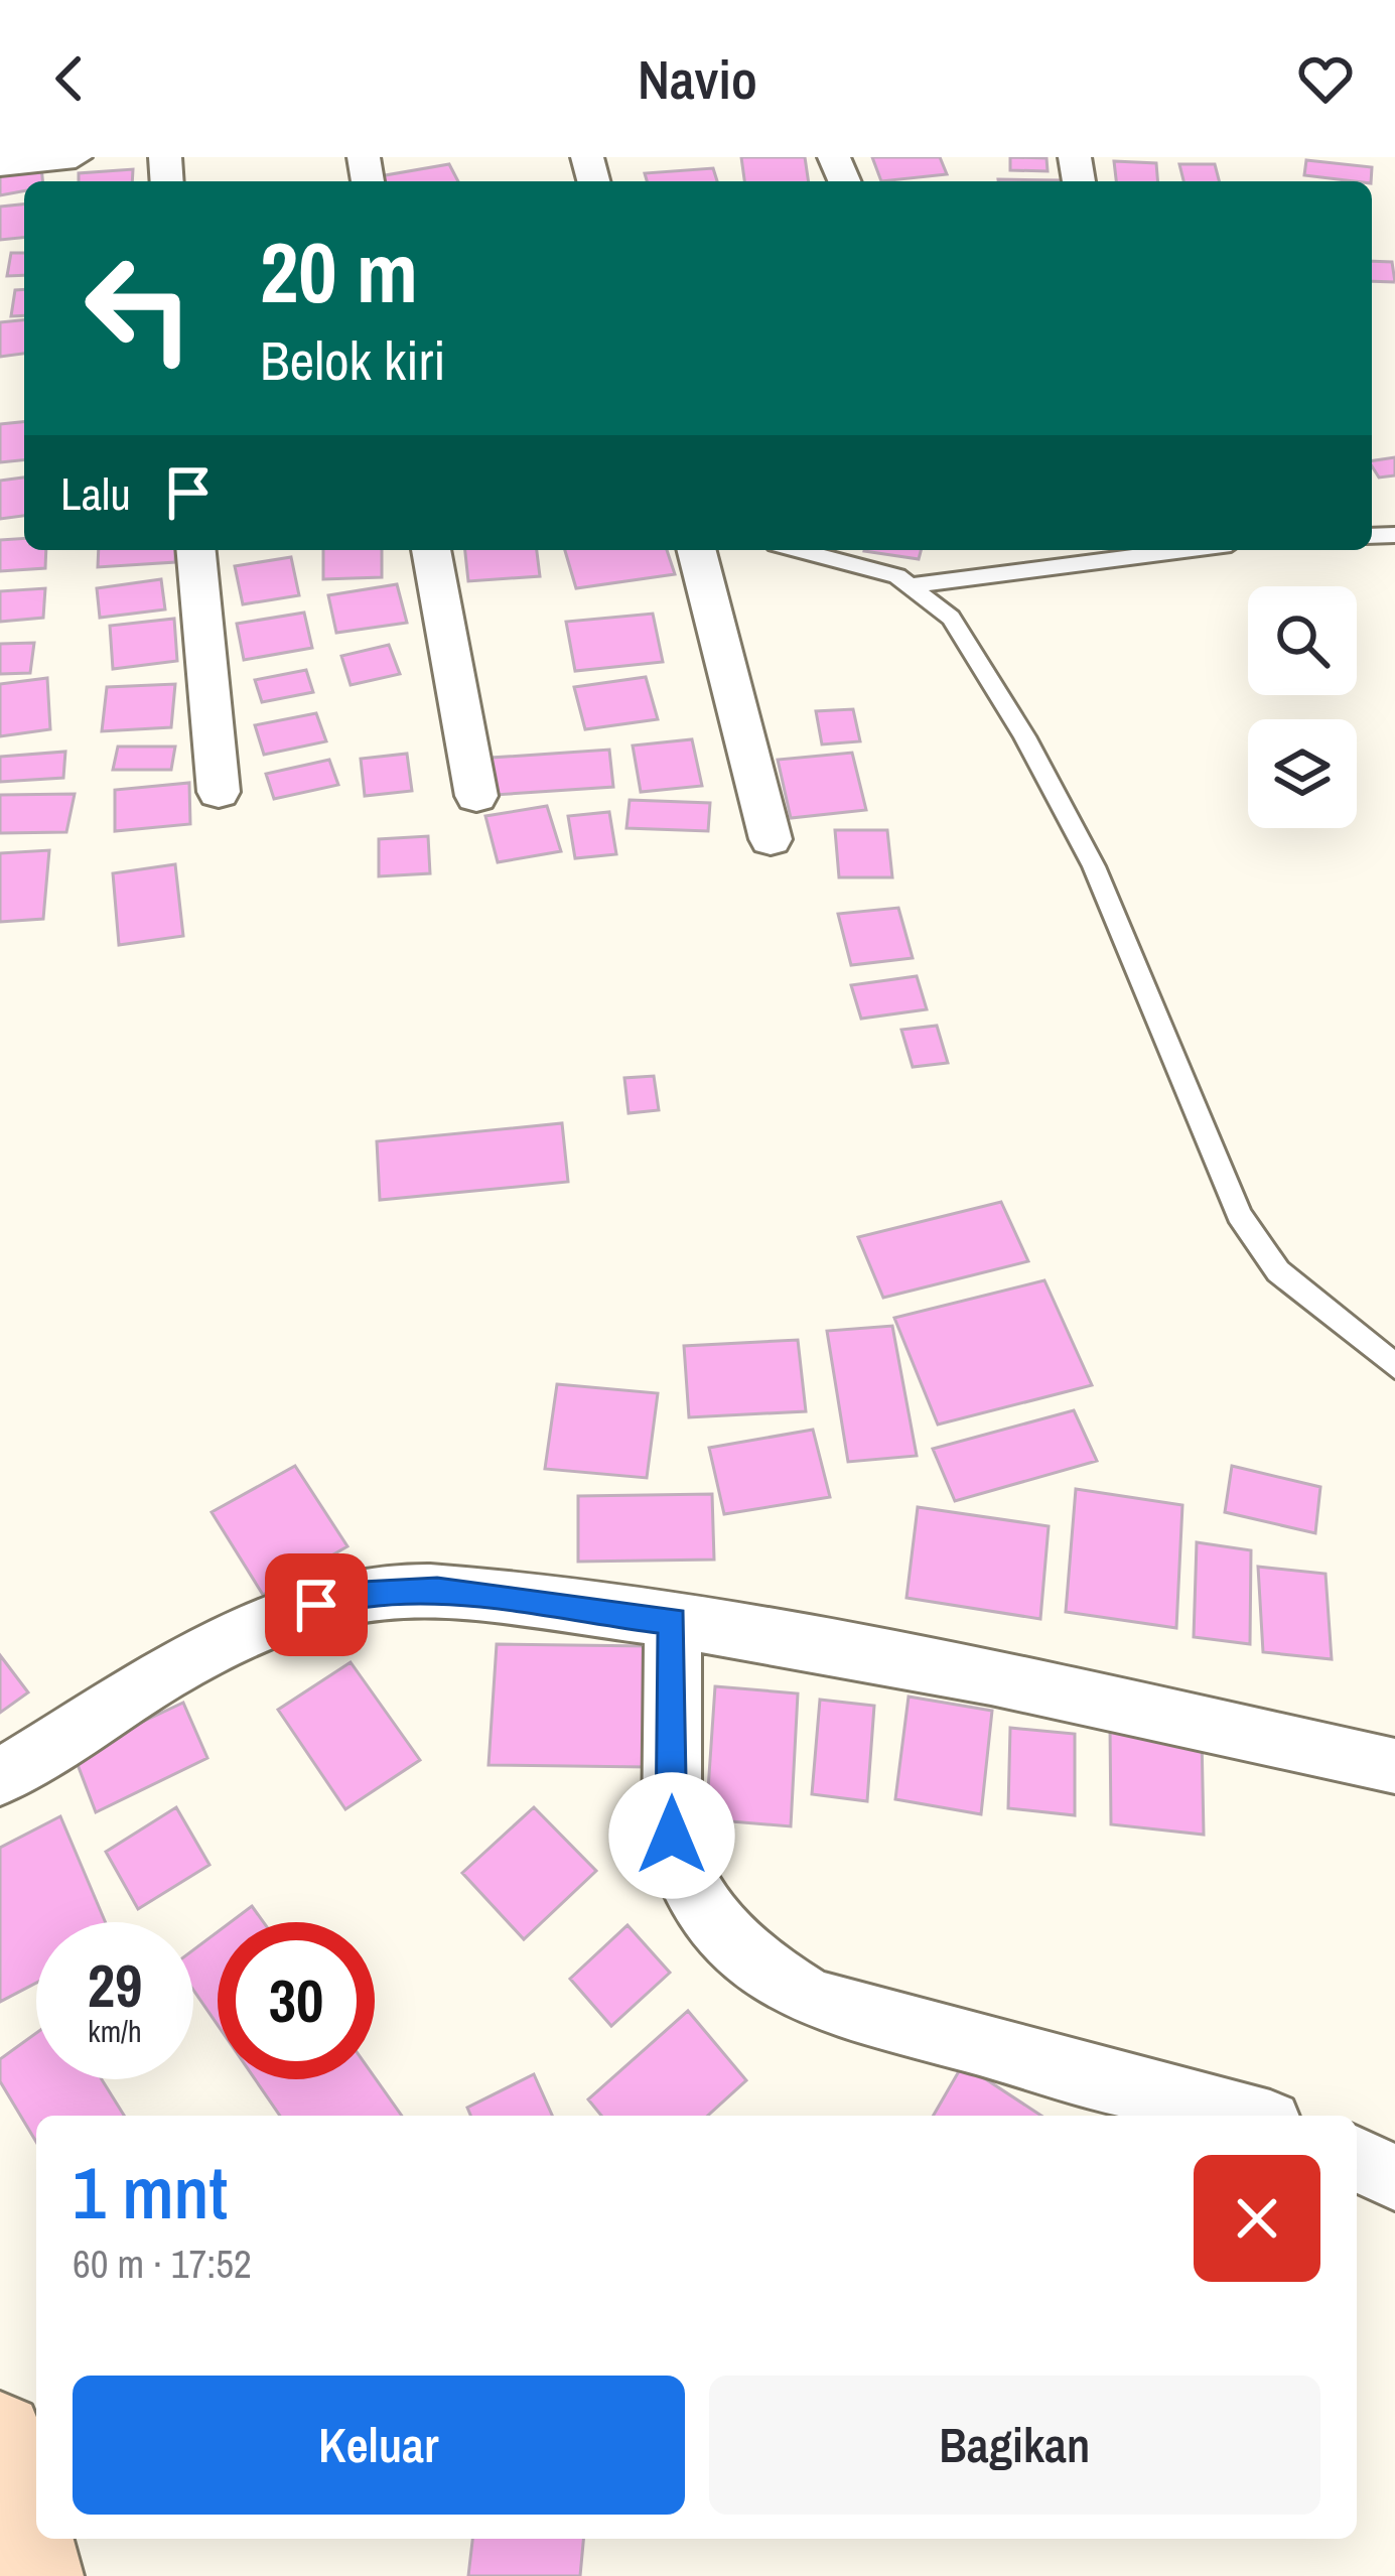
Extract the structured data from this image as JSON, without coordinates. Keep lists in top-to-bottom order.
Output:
{
  "page": {
    "header": "Navio",
    "turn": ["20 m", "Belok kiri"],
    "then": "Lalu",
    "speed": "29 km/h",
    "limit": "30",
    "heading": ["1 mnt", "60 m · 17:52"],
    "buttons": ["Keluar", "Bagikan"]
  }
}
